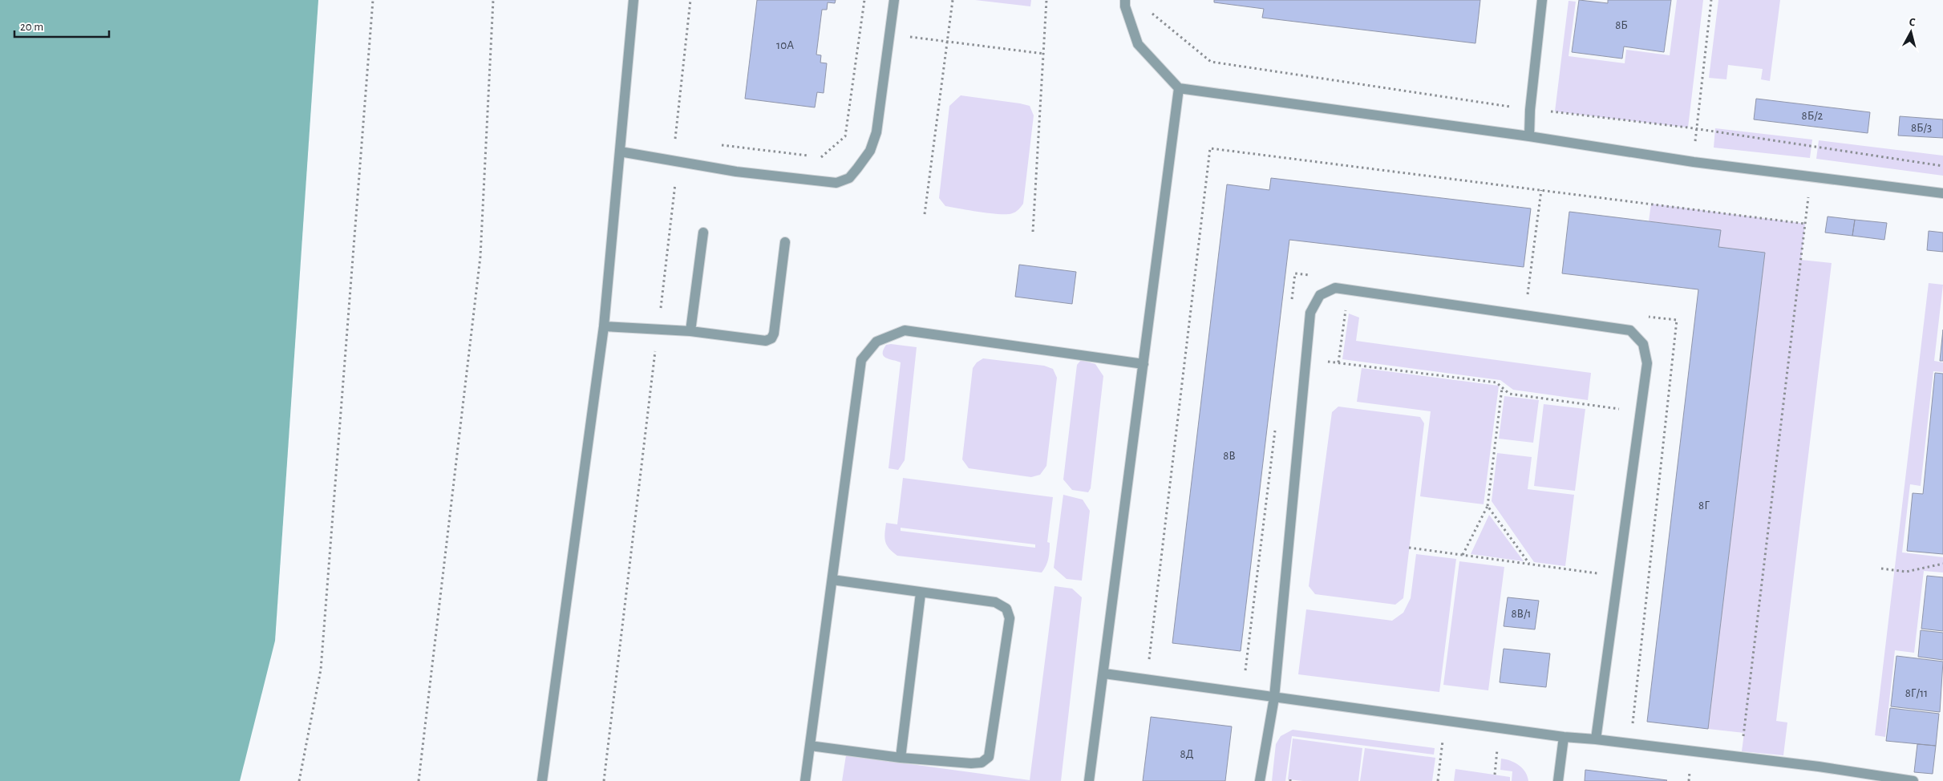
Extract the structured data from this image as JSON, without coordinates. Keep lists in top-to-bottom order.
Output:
{
  "house_numbers": [
    "8Б",
    "10А",
    "8Б/2",
    "8Б/3",
    "8В",
    "8Г",
    "8В/1",
    "8Г/11",
    "8Д"
  ],
  "scale_bar": "20 m",
  "north": "top"
}
